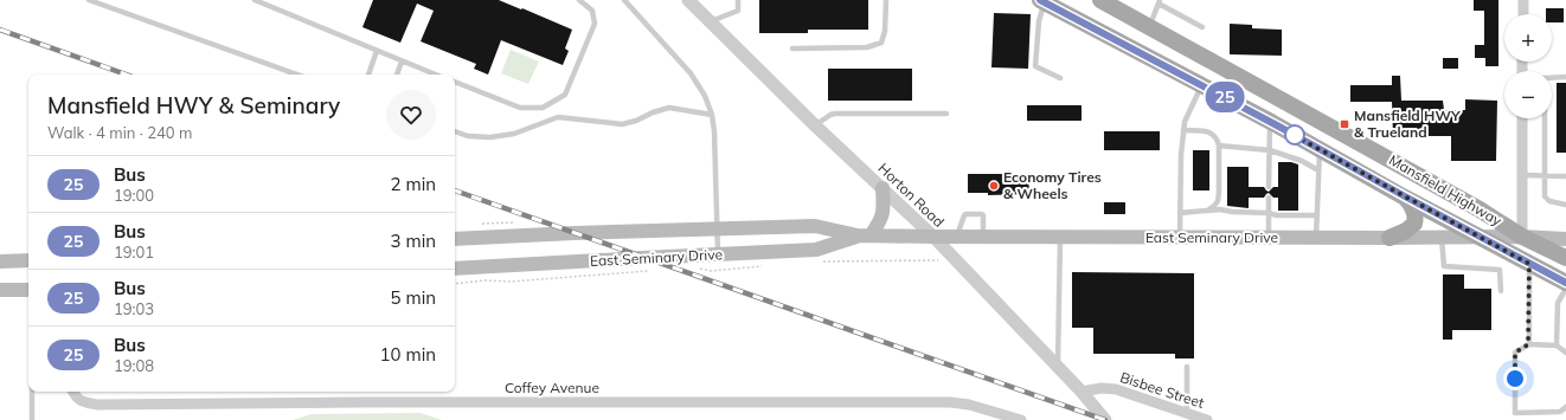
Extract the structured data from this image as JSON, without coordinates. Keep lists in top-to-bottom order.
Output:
{
  "streets": {
    "main road": ["Mansfield Highway", "East Seminary Drive"],
    "street": ["Horton Road", "Coffey Avenue", "Bisbee Street"]
  },
  "crossings": [
    ["Mansfield Highway", "East Seminary Drive"],
    ["Horton Road", "East Seminary Drive"],
    ["Horton Road", "Bisbee Street"]
  ],
  "places": {
    "transit": ["Mansfield HWY & Trueland"],
    "other": ["Economy Tires & Wheels"]
  },
  "lines": ["bus line 25"],
  "page": {
    "on_map": "25",
    "map_buttons": ["+", "−"],
    "heading": ["Mansfield HWY & Seminary", "Walk · 4 min · 240 m"],
    "list": [
      {
        "mark": "25",
        "name": "Bus",
        "note": "19:00",
        "value": "2 min"
      },
      {
        "mark": "25",
        "name": "Bus",
        "note": "19:01",
        "value": "3 min"
      },
      {
        "mark": "25",
        "name": "Bus",
        "note": "19:03",
        "value": "5 min"
      },
      {
        "mark": "25",
        "name": "Bus",
        "note": "19:08",
        "value": "10 min"
      }
    ]
  }
}
